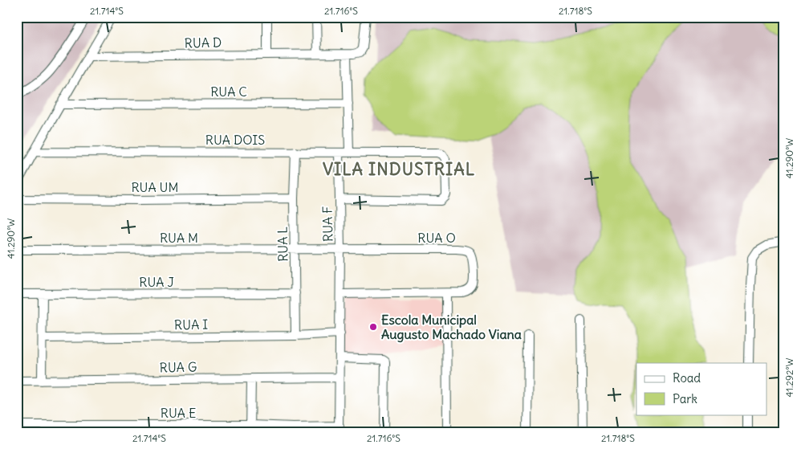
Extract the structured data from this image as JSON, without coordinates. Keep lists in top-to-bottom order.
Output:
{
  "streets": {
    "street": [
      "RUA D",
      "RUA C",
      "RUA DOIS",
      "RUA UM",
      "RUA F",
      "RUA M",
      "RUA O",
      "RUA L",
      "RUA J",
      "RUA I",
      "RUA G",
      "RUA E"
    ]
  },
  "crossings": [
    ["RUA DOIS", "RUA F"],
    ["RUA DOIS", "RUA L"],
    ["RUA UM", "RUA L"],
    ["RUA F", "RUA M"],
    ["RUA F", "RUA O"],
    ["RUA F", "RUA I"],
    ["RUA F", "RUA G"],
    ["RUA F", "RUA E"],
    ["RUA M", "RUA O"],
    ["RUA M", "RUA L"],
    ["RUA L", "RUA J"],
    ["RUA L", "RUA I"]
  ],
  "districts": ["VILA INDUSTRIAL"],
  "places": ["Escola Municipal Augusto Machado Viana"],
  "legend": ["Road", "Park"],
  "coordinates": [
    "21.714°S",
    "21.716°S",
    "21.718°S",
    "41.290°W",
    "41.292°W"
  ]
}
